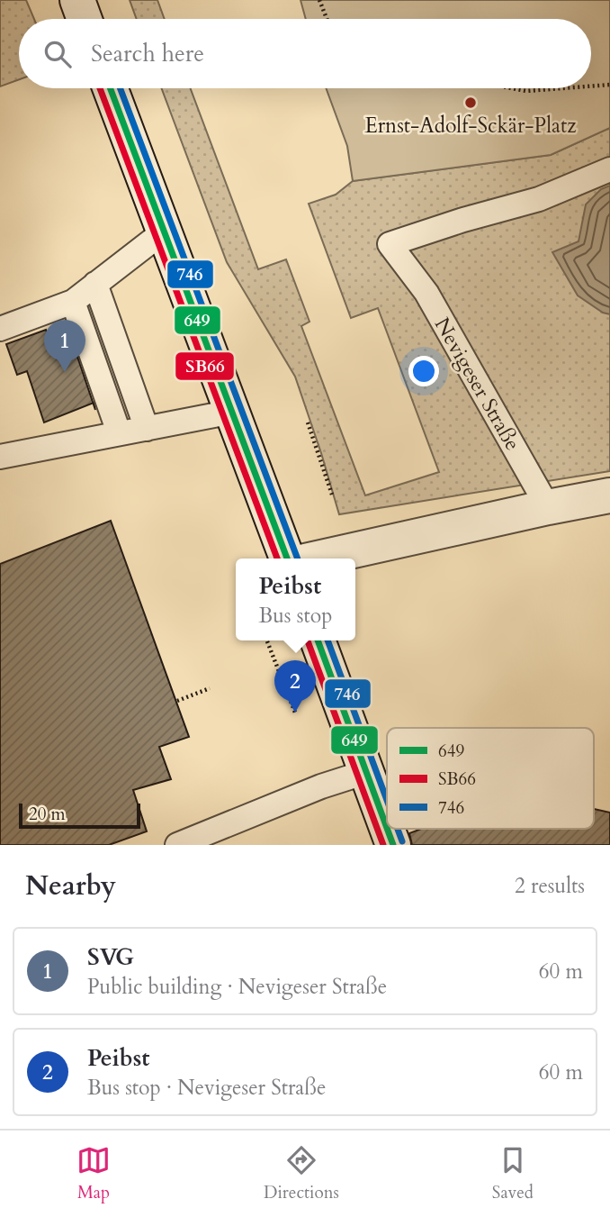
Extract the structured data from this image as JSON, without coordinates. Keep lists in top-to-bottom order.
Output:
{
  "streets": {
    "lane": ["Nevigeser Straße"]
  },
  "places": ["Ernst-Adolf-Sckär-Platz"],
  "lines": ["transit line 649", "transit line SB66", "transit line 746"],
  "legend": ["649", "SB66", "746"],
  "scale_bar": "20 m",
  "page": {
    "search": "Search here",
    "pins": ["1", "2"],
    "popup": ["Peibst", "Bus stop"],
    "scale": "20 m",
    "heading": ["Nearby", "2 results"],
    "list": [
      {
        "mark": "1",
        "name": "SVG",
        "note": "Public building · Nevigeser Straße",
        "value": "60 m"
      },
      {
        "mark": "2",
        "name": "Peibst",
        "note": "Bus stop · Nevigeser Straße",
        "value": "60 m"
      }
    ],
    "nav": ["Map", "Directions", "Saved"]
  }
}
